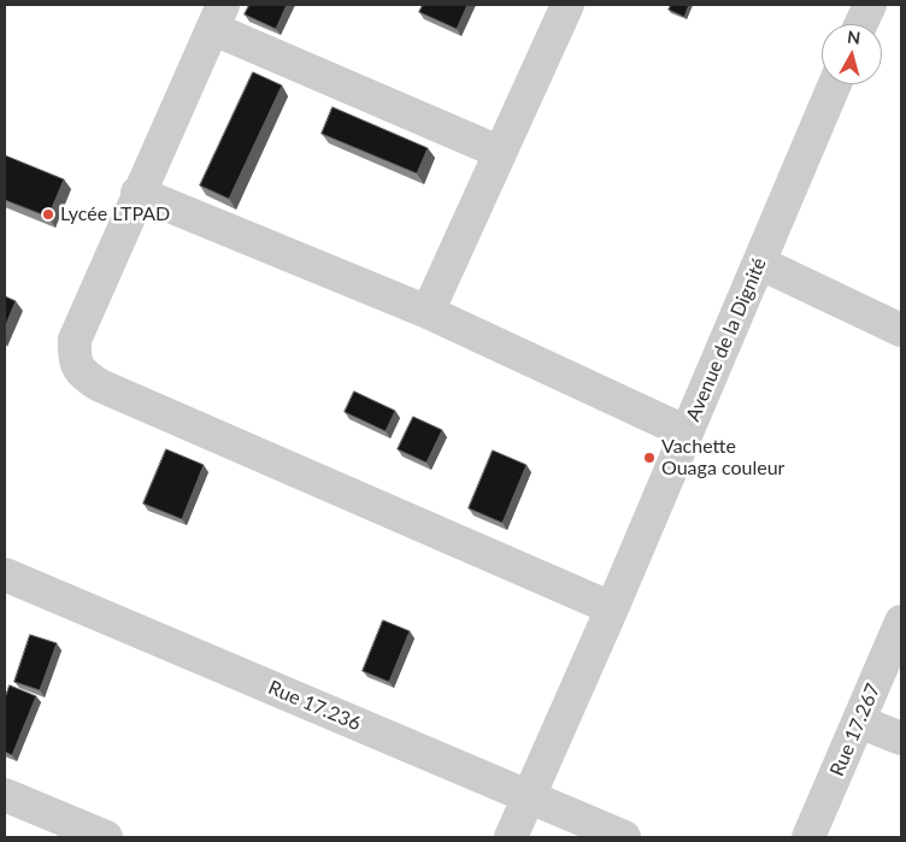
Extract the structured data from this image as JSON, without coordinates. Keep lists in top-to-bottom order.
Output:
{
  "streets": {
    "street": ["Avenue de la Dignité", "Rue 17.236", "Rue 17.267"]
  },
  "crossings": [
    ["Avenue de la Dignité", "Rue 17.236"]
  ],
  "places": ["Lycée LTPAD", "Vachette Ouaga couleur"],
  "north": "top"
}
